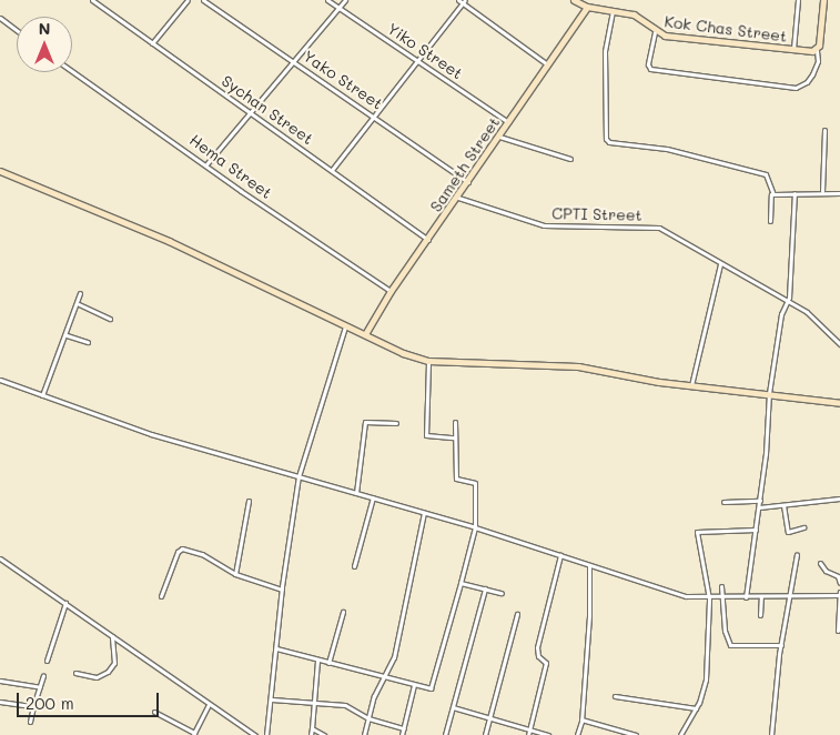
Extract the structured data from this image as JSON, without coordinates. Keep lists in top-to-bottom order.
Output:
{
  "streets": {
    "street": [
      "Kok Chas Street",
      "Yiko Street",
      "Yako Street",
      "Sychan Street",
      "Sameth Street",
      "Hema Street",
      "CPTI Street"
    ]
  },
  "crossings": [
    ["Kok Chas Street", "Sameth Street"],
    ["Yiko Street", "Sameth Street"],
    ["Yako Street", "Sameth Street"],
    ["Sychan Street", "Sameth Street"],
    ["Sameth Street", "Hema Street"],
    ["Sameth Street", "CPTI Street"]
  ],
  "scale_bar": "200 m",
  "north": "top"
}
